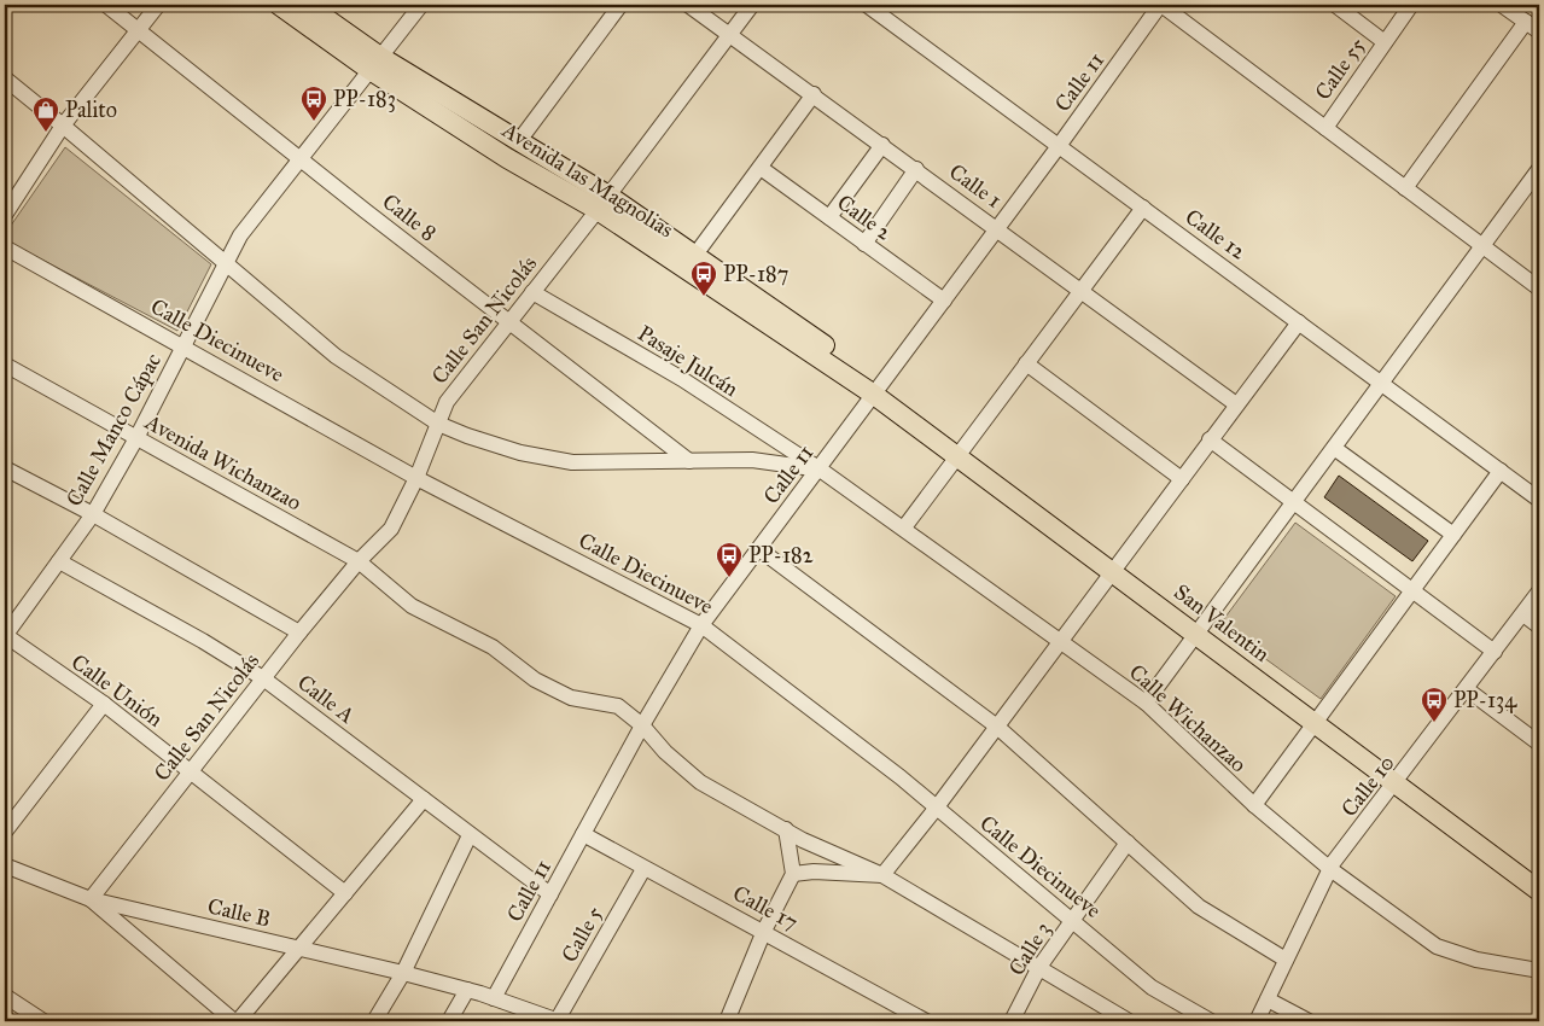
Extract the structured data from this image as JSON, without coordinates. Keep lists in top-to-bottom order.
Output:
{
  "streets": {
    "main road": ["Avenida las Magnolias", "San Valentin"],
    "street": [
      "Calle 55",
      "Calle 11",
      "Calle 1",
      "Calle 8",
      "Calle 2",
      "Calle 12",
      "Calle San Nicolás",
      "Calle Diecinueve",
      "Pasaje Julcán",
      "Calle Manco Cápac",
      "Avenida Wichanzao",
      "Calle Unión",
      "Calle A",
      "Calle Wichanzao",
      "Calle 10",
      "Calle 17",
      "Calle B",
      "Calle 5",
      "Calle 3"
    ]
  },
  "crossings": [
    ["Calle 11", "Avenida las Magnolias"],
    ["Calle 11", "Calle 1"],
    ["Calle 11", "Calle 2"],
    ["Calle 11", "Calle 12"],
    ["Calle 11", "Calle Diecinueve"],
    ["Calle 11", "Pasaje Julcán"],
    ["Calle 11", "Avenida Wichanzao"],
    ["Calle 11", "San Valentin"],
    ["Calle 11", "Calle A"],
    ["Calle 11", "Calle Wichanzao"],
    ["Calle 11", "Calle 17"],
    ["Calle 11", "Calle B"],
    ["Avenida las Magnolias", "Calle San Nicolás"],
    ["Avenida las Magnolias", "Calle Manco Cápac"],
    ["Avenida las Magnolias", "San Valentin"],
    ["Calle 1", "Calle San Nicolás"],
    ["Calle 8", "Calle San Nicolás"],
    ["Calle 8", "Calle Manco Cápac"],
    ["Calle San Nicolás", "Calle Diecinueve"],
    ["Calle San Nicolás", "Pasaje Julcán"],
    ["Calle San Nicolás", "Avenida Wichanzao"],
    ["Calle San Nicolás", "Calle Unión"],
    ["Calle San Nicolás", "Calle A"],
    ["Calle San Nicolás", "Calle B"],
    ["Calle Diecinueve", "Calle Manco Cápac"],
    ["Calle Diecinueve", "Calle 3"],
    ["Pasaje Julcán", "Calle Wichanzao"],
    ["Calle Manco Cápac", "Avenida Wichanzao"],
    ["Calle Manco Cápac", "Calle Unión"],
    ["Calle Manco Cápac", "Calle A"],
    ["Avenida Wichanzao", "Calle 3"],
    ["San Valentin", "Calle 10"],
    ["Calle Wichanzao", "Calle 10"],
    ["Calle 17", "Calle 5"],
    ["Calle B", "Calle 5"]
  ],
  "places": {
    "bus stop": [
      "PP-183",
      "PP-187",
      "PP-182",
      "PP-134"
    ],
    "shop": ["Palito"]
  }
}
